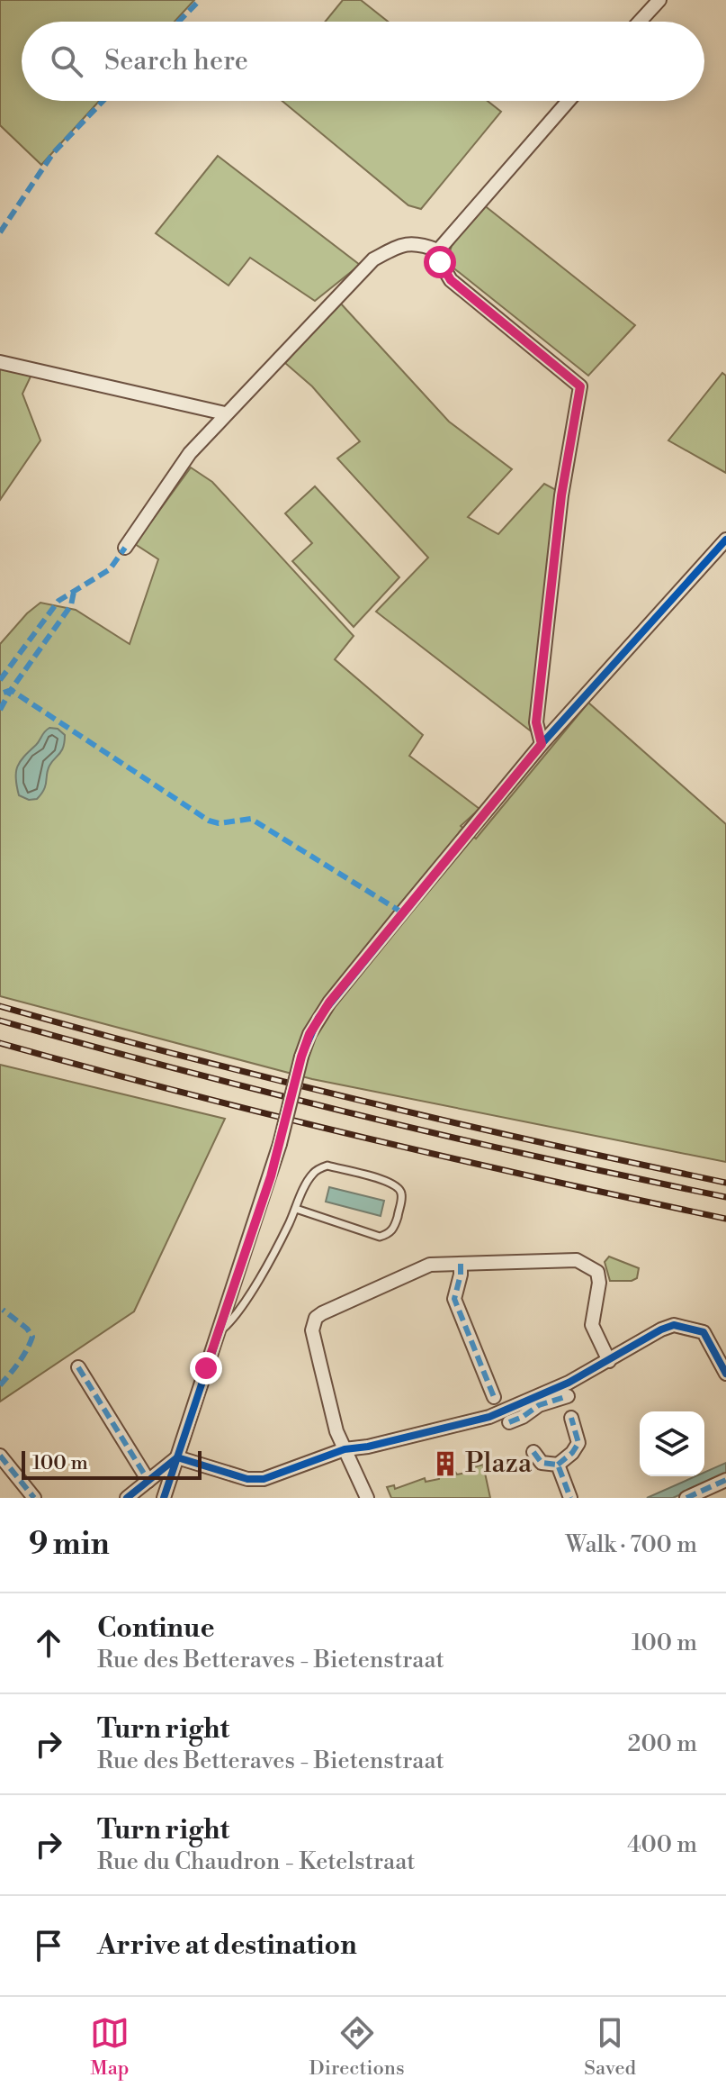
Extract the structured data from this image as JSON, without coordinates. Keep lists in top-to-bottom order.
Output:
{
  "places": {
    "building": ["Plaza"]
  },
  "scale_bar": "100 m",
  "page": {
    "search": "Search here",
    "scale": "100 m",
    "heading": ["9 min", "Walk · 700 m"],
    "list": [
      ["Continue", "Rue des Betteraves - Bietenstraat", "100 m"],
      ["Turn right", "Rue des Betteraves - Bietenstraat", "200 m"],
      ["Turn right", "Rue du Chaudron - Ketelstraat", "400 m"],
      "Arrive at destination"
    ],
    "nav": ["Map", "Directions", "Saved"]
  }
}
